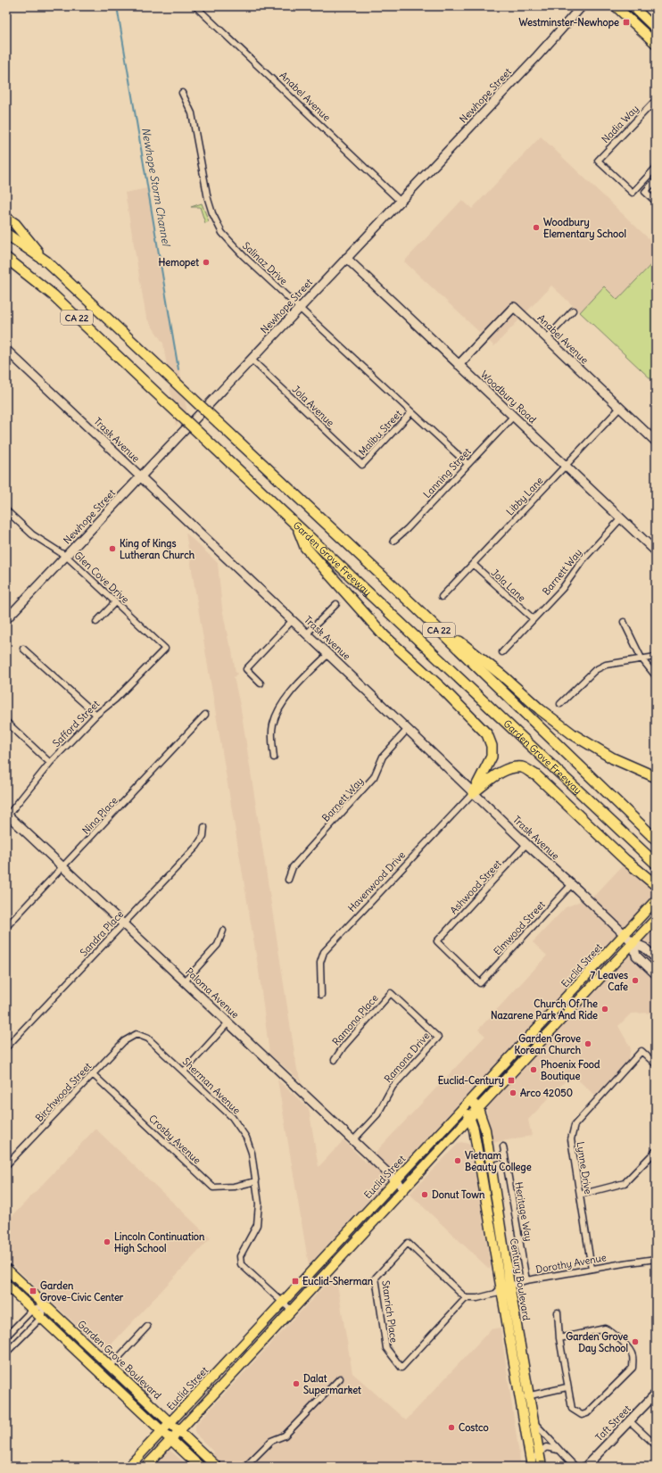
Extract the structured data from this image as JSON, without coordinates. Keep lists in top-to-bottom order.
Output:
{
  "streets": {
    "highway": ["CA 22", "Garden Grove Freeway"],
    "main road": ["Euclid Street", "Century Boulevard", "Garden Grove Boulevard"],
    "street": [
      "Newhope Street",
      "Anabel Avenue",
      "Nadia Way",
      "Salinaz Drive",
      "Woodbury Road",
      "Jola Avenue",
      "Malibu Street",
      "Trask Avenue",
      "Lanning Street",
      "Libby Lane",
      "Barnett Way",
      "Glen Cove Drive",
      "Jola Lane",
      "Safford Street",
      "Nina Place",
      "Havenwood Drive",
      "Ashwood Street",
      "Elmwood Street",
      "Sandra Place",
      "Paloma Avenue",
      "Ramona Place",
      "Ramona Drive",
      "Sherman Avenue",
      "Birchwood Street",
      "Crosby Avenue",
      "Lynne Drive",
      "Heritage Way",
      "Dorothy Avenue",
      "Stanrich Place",
      "Taft Street"
    ]
  },
  "crossings": [
    ["Newhope Street", "Anabel Avenue"],
    ["Newhope Street", "Salinaz Drive"],
    ["Newhope Street", "Woodbury Road"],
    ["Newhope Street", "Jola Avenue"],
    ["Newhope Street", "Trask Avenue"],
    ["Newhope Street", "Glen Cove Drive"],
    ["Anabel Avenue", "Woodbury Road"],
    ["Anabel Avenue", "Libby Lane"],
    ["Salinaz Drive", "Malibu Street"],
    ["Salinaz Drive", "Lanning Street"],
    ["Woodbury Road", "Lanning Street"],
    ["Woodbury Road", "Libby Lane"],
    ["Woodbury Road", "Barnett Way"],
    ["Jola Avenue", "Malibu Street"],
    ["Trask Avenue", "Barnett Way"],
    ["Trask Avenue", "Havenwood Drive"],
    ["Trask Avenue", "Ashwood Street"],
    ["Trask Avenue", "Elmwood Street"],
    ["Trask Avenue", "Euclid Street"],
    ["Libby Lane", "Jola Lane"],
    ["Barnett Way", "Jola Lane"],
    ["Glen Cove Drive", "Safford Street"],
    ["Safford Street", "Paloma Avenue"],
    ["Nina Place", "Paloma Avenue"],
    ["Ashwood Street", "Elmwood Street"],
    ["Sandra Place", "Paloma Avenue"],
    ["Euclid Street", "Paloma Avenue"],
    ["Euclid Street", "Sherman Avenue"],
    ["Euclid Street", "Century Boulevard"],
    ["Euclid Street", "Garden Grove Boulevard"],
    ["Paloma Avenue", "Ramona Drive"],
    ["Ramona Place", "Ramona Drive"],
    ["Sherman Avenue", "Birchwood Street"],
    ["Sherman Avenue", "Crosby Avenue"],
    ["Birchwood Street", "Crosby Avenue"],
    ["Lynne Drive", "Dorothy Avenue"],
    ["Heritage Way", "Dorothy Avenue"],
    ["Dorothy Avenue", "Century Boulevard"],
    ["Dorothy Avenue", "Stanrich Place"]
  ],
  "water": ["Newhope Storm Channel"],
  "places": {
    "transit": [
      "Westminster-Newhope",
      "Euclid-Century",
      "Euclid-Sherman",
      "Garden Grove-Civic Center"
    ],
    "other": [
      "Woodbury Elementary School",
      "Hemopet",
      "King of Kings Lutheran Church",
      "7 Leaves Cafe",
      "Church Of The Nazarene Park And Ride",
      "Garden Grove Korean Church",
      "Phoenix Food Boutique",
      "Arco 42050",
      "Vietnam Beauty College",
      "Donut Town",
      "Lincoln Continuation High School",
      "Garden Grove Day School",
      "Dalat Supermarket",
      "Costco"
    ]
  }
}
